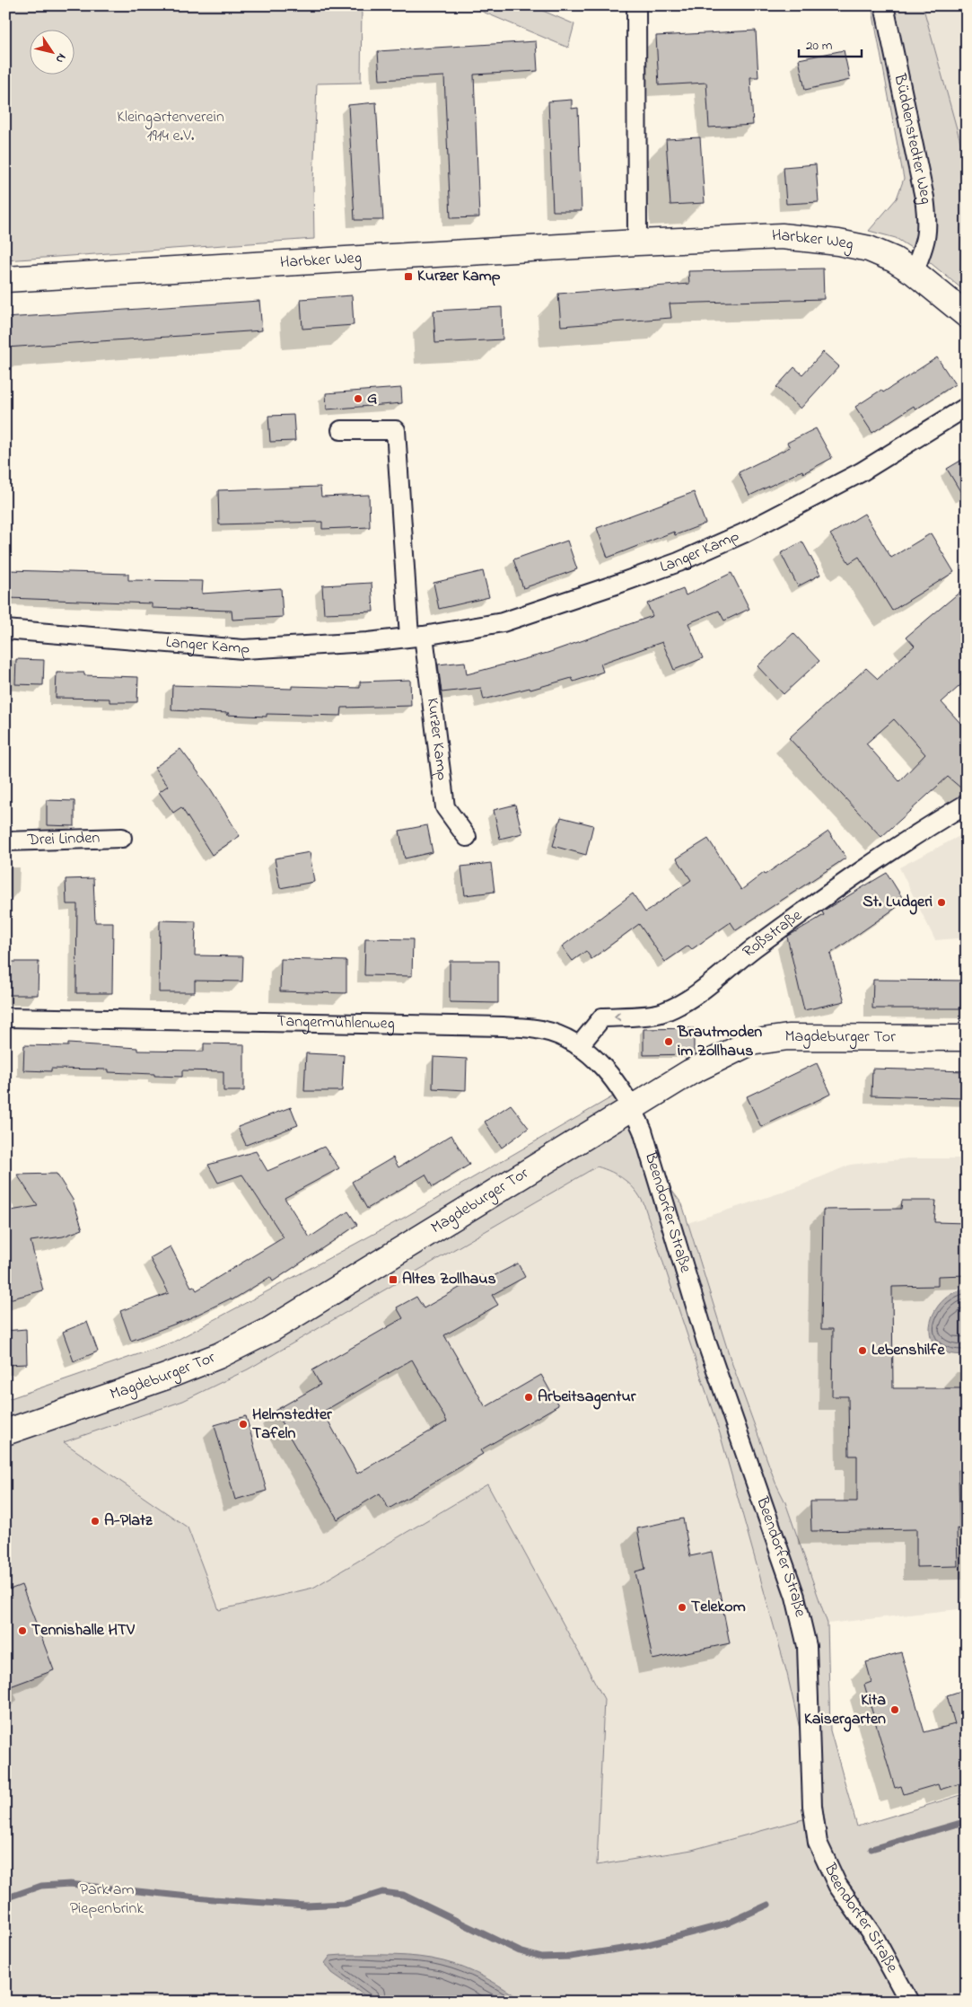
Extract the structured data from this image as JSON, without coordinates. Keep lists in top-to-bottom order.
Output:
{
  "streets": {
    "main road": ["Harbker Weg", "Magdeburger Tor"],
    "street": [
      "Büddenstedter Weg",
      "Langer Kamp",
      "Kurzer Kamp",
      "Drei Linden",
      "Roßstraße",
      "Tangermühlenweg",
      "Beendorfer Straße"
    ]
  },
  "crossings": [
    ["Büddenstedter Weg", "Harbker Weg"],
    ["Langer Kamp", "Kurzer Kamp"],
    ["Roßstraße", "Tangermühlenweg"],
    ["Tangermühlenweg", "Magdeburger Tor"],
    ["Tangermühlenweg", "Beendorfer Straße"],
    ["Magdeburger Tor", "Beendorfer Straße"]
  ],
  "one_way": ["Roßstraße"],
  "parks": ["Kleingartenverein 1914 e.V.", "Park am Piepenbrink"],
  "places": {
    "transit": ["Kurzer Kamp", "Altes Zollhaus"],
    "other": [
      "G",
      "St. Ludgeri",
      "Brautmoden im Zollhaus",
      "Lebenshilfe",
      "Arbeitsagentur",
      "Helmstedter Tafeln",
      "A-Platz",
      "Telekom",
      "Tennishalle HTV",
      "Kita Kaisergarten"
    ]
  },
  "scale_bar": "20 m",
  "north": "bottom right"
}
